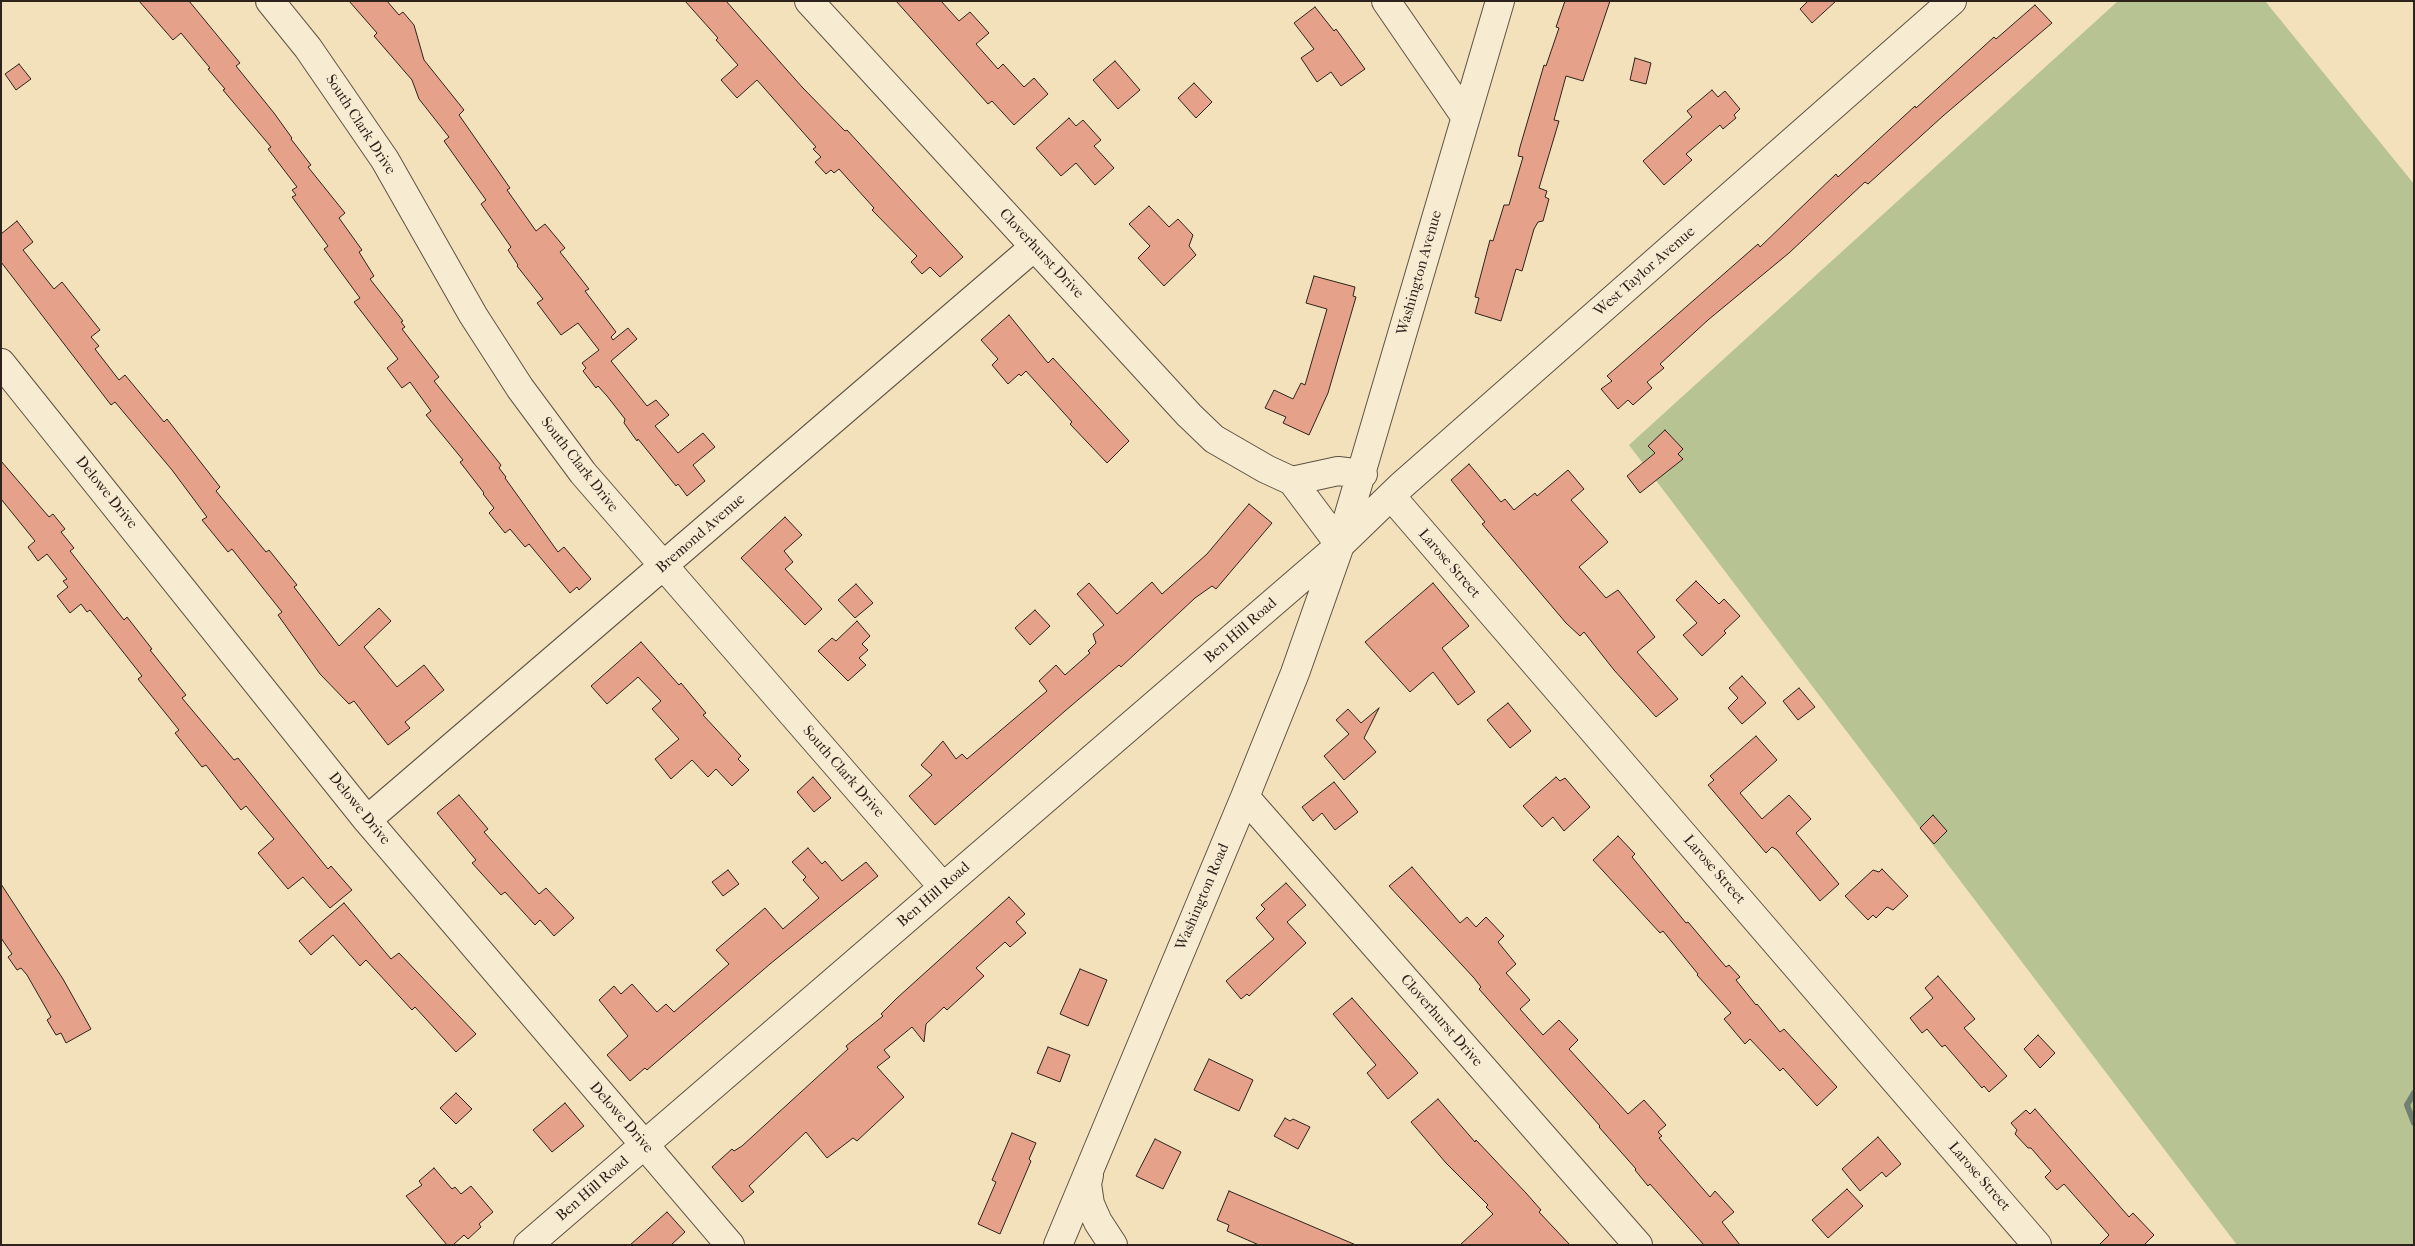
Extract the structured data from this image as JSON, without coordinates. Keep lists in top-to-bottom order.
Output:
{
  "streets": {
    "street": [
      "South Clark Drive",
      "Cloverhurst Drive",
      "West Taylor Avenue",
      "Washington Avenue",
      "Delowe Drive",
      "Bremond Avenue",
      "Larose Street",
      "Ben Hill Road",
      "Washington Road"
    ]
  },
  "crossings": [
    ["South Clark Drive", "Bremond Avenue"],
    ["South Clark Drive", "Ben Hill Road"],
    ["Cloverhurst Drive", "West Taylor Avenue"],
    ["Cloverhurst Drive", "Washington Avenue"],
    ["Cloverhurst Drive", "Bremond Avenue"],
    ["Cloverhurst Drive", "Ben Hill Road"],
    ["Cloverhurst Drive", "Washington Road"],
    ["West Taylor Avenue", "Washington Avenue"],
    ["West Taylor Avenue", "Larose Street"],
    ["West Taylor Avenue", "Ben Hill Road"],
    ["West Taylor Avenue", "Washington Road"],
    ["Washington Avenue", "Ben Hill Road"],
    ["Washington Avenue", "Washington Road"],
    ["Delowe Drive", "Bremond Avenue"],
    ["Delowe Drive", "Ben Hill Road"],
    ["Ben Hill Road", "Washington Road"]
  ]
}
